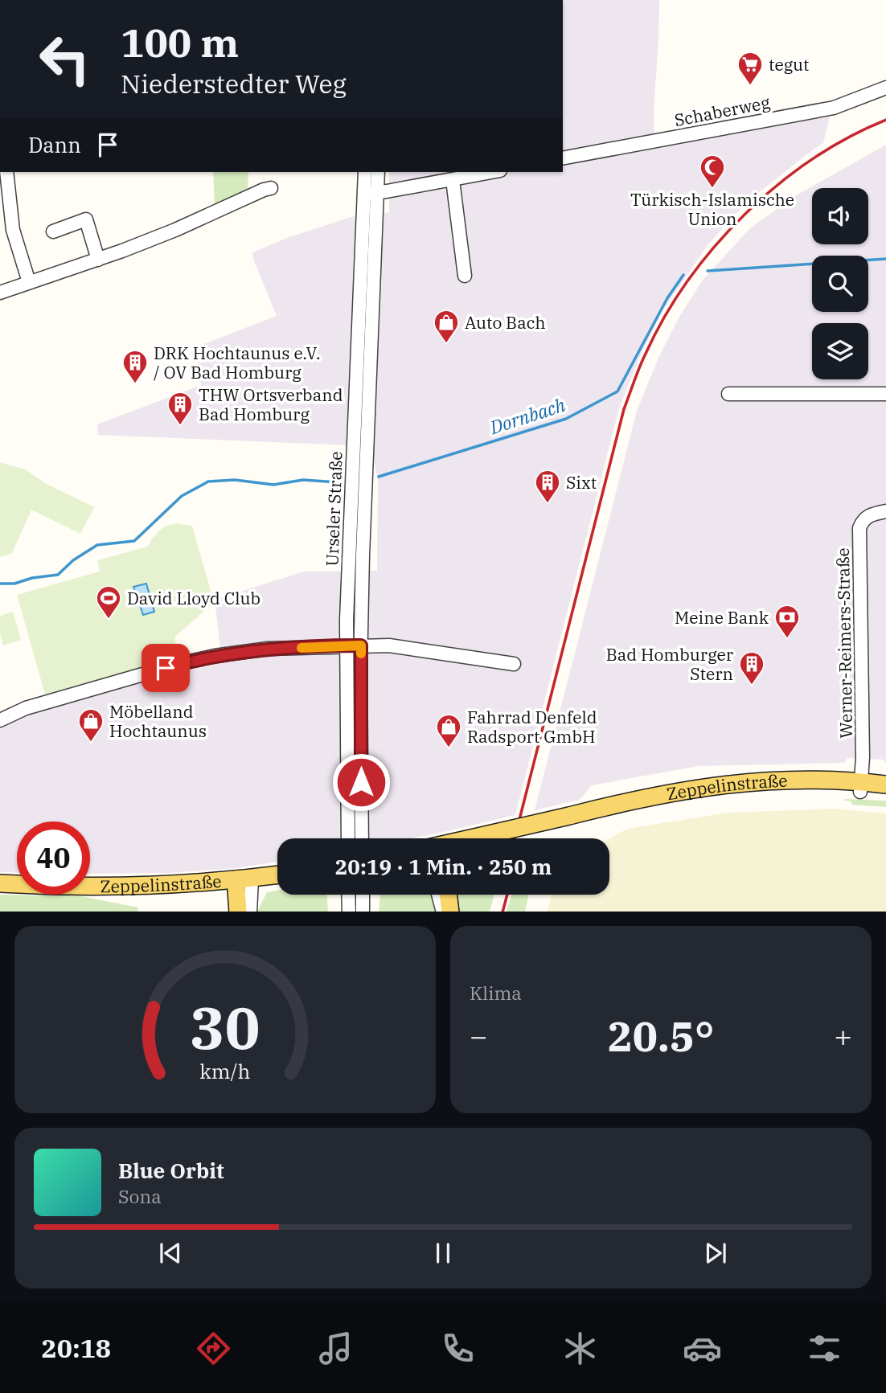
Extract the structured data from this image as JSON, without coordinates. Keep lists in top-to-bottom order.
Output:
{
  "streets": {
    "main road": ["Zeppelinstraße"],
    "street": ["Schaberweg", "Urseler Straße", "Werner-Reimers-Straße"]
  },
  "crossings": [
    ["Werner-Reimers-Straße", "Zeppelinstraße"]
  ],
  "water": ["Dornbach"],
  "places": {
    "supermarket": ["tegut"],
    "mosque": ["Türkisch-Islamische Union"],
    "shop": ["Auto Bach", "Möbelland Hochtaunus", "Fahrrad Denfeld Radsport GmbH"],
    "building": [
      "DRK Hochtaunus e.V. / OV Bad Homburg",
      "THW Ortsverband Bad Homburg",
      "Sixt",
      "Bad Homburger Stern"
    ],
    "sports": ["David Lloyd Club"],
    "bank": ["Meine Bank"]
  },
  "page": {
    "turn": ["100 m", "Niederstedter Weg"],
    "then": "Dann",
    "limit": "40",
    "trip": "20:19 · 1 Min. · 250 m",
    "tile": "Klima",
    "heat": ["−", "20.5°", "+"],
    "song": ["Blue Orbit", "Sona"],
    "tabs": "20:18",
    "gauge": ["30", "km/h"]
  }
}
